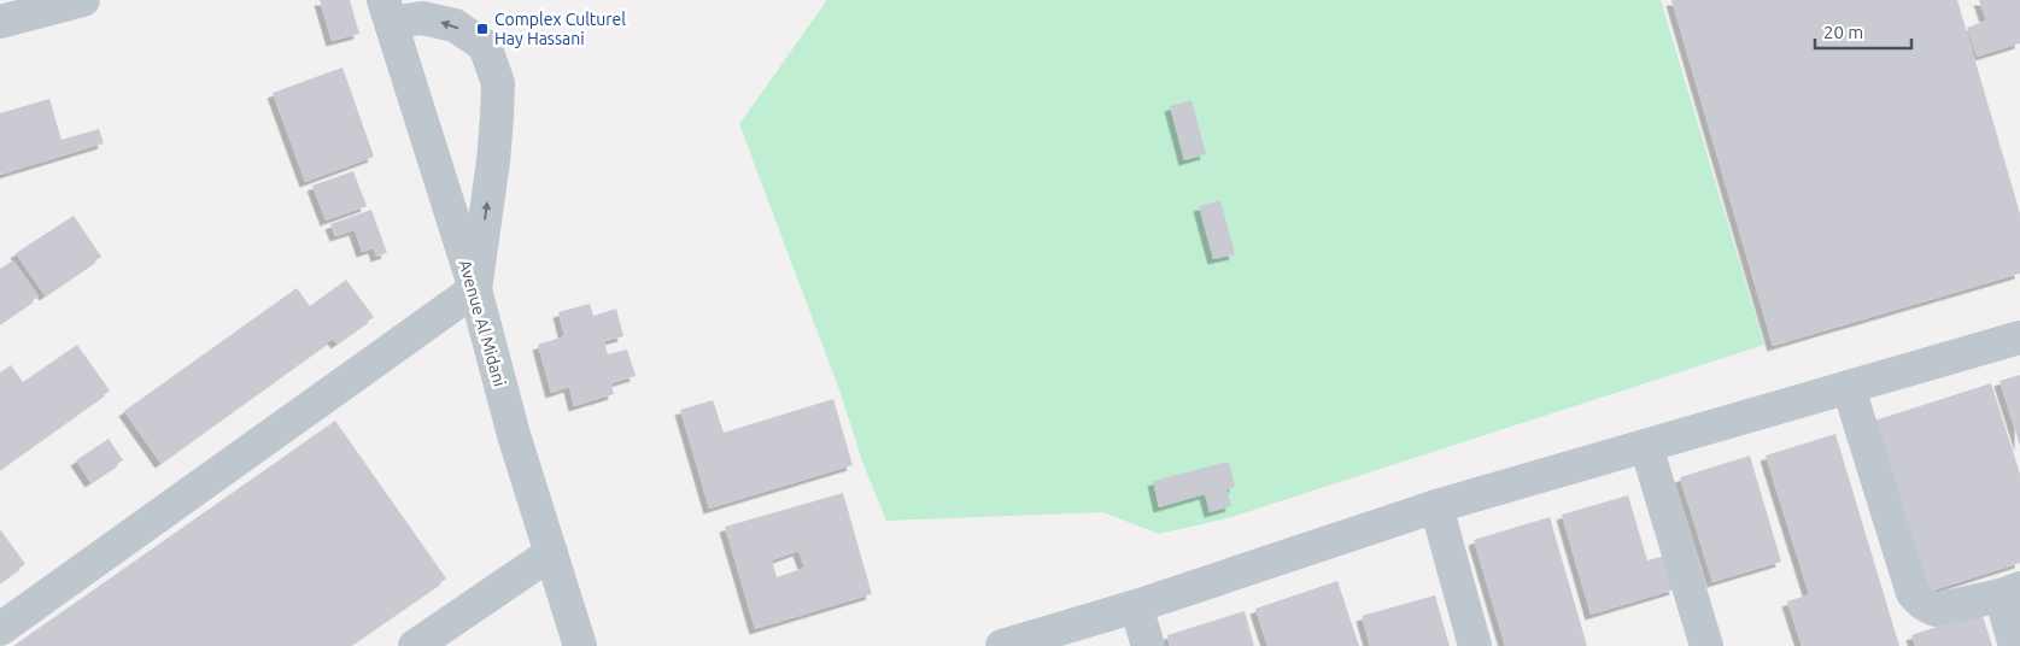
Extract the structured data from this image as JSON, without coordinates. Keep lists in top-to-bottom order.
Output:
{
  "streets": {
    "street": ["Avenue Al Midani"]
  },
  "places": {
    "transit": ["Complex Culturel Hay Hassani"]
  },
  "scale_bar": "20 m"
}
